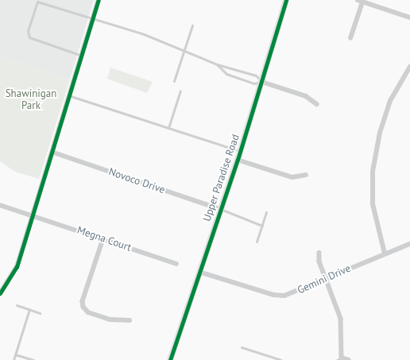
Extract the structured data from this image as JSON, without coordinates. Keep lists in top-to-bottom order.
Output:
{
  "streets": {
    "main road": ["Upper Paradise Road"],
    "street": ["Novoco Drive", "Megna Court", "Gemini Drive"]
  },
  "crossings": [
    ["Upper Paradise Road", "Novoco Drive"],
    ["Upper Paradise Road", "Gemini Drive"]
  ],
  "parks": ["Shawinigan Park"]
}
